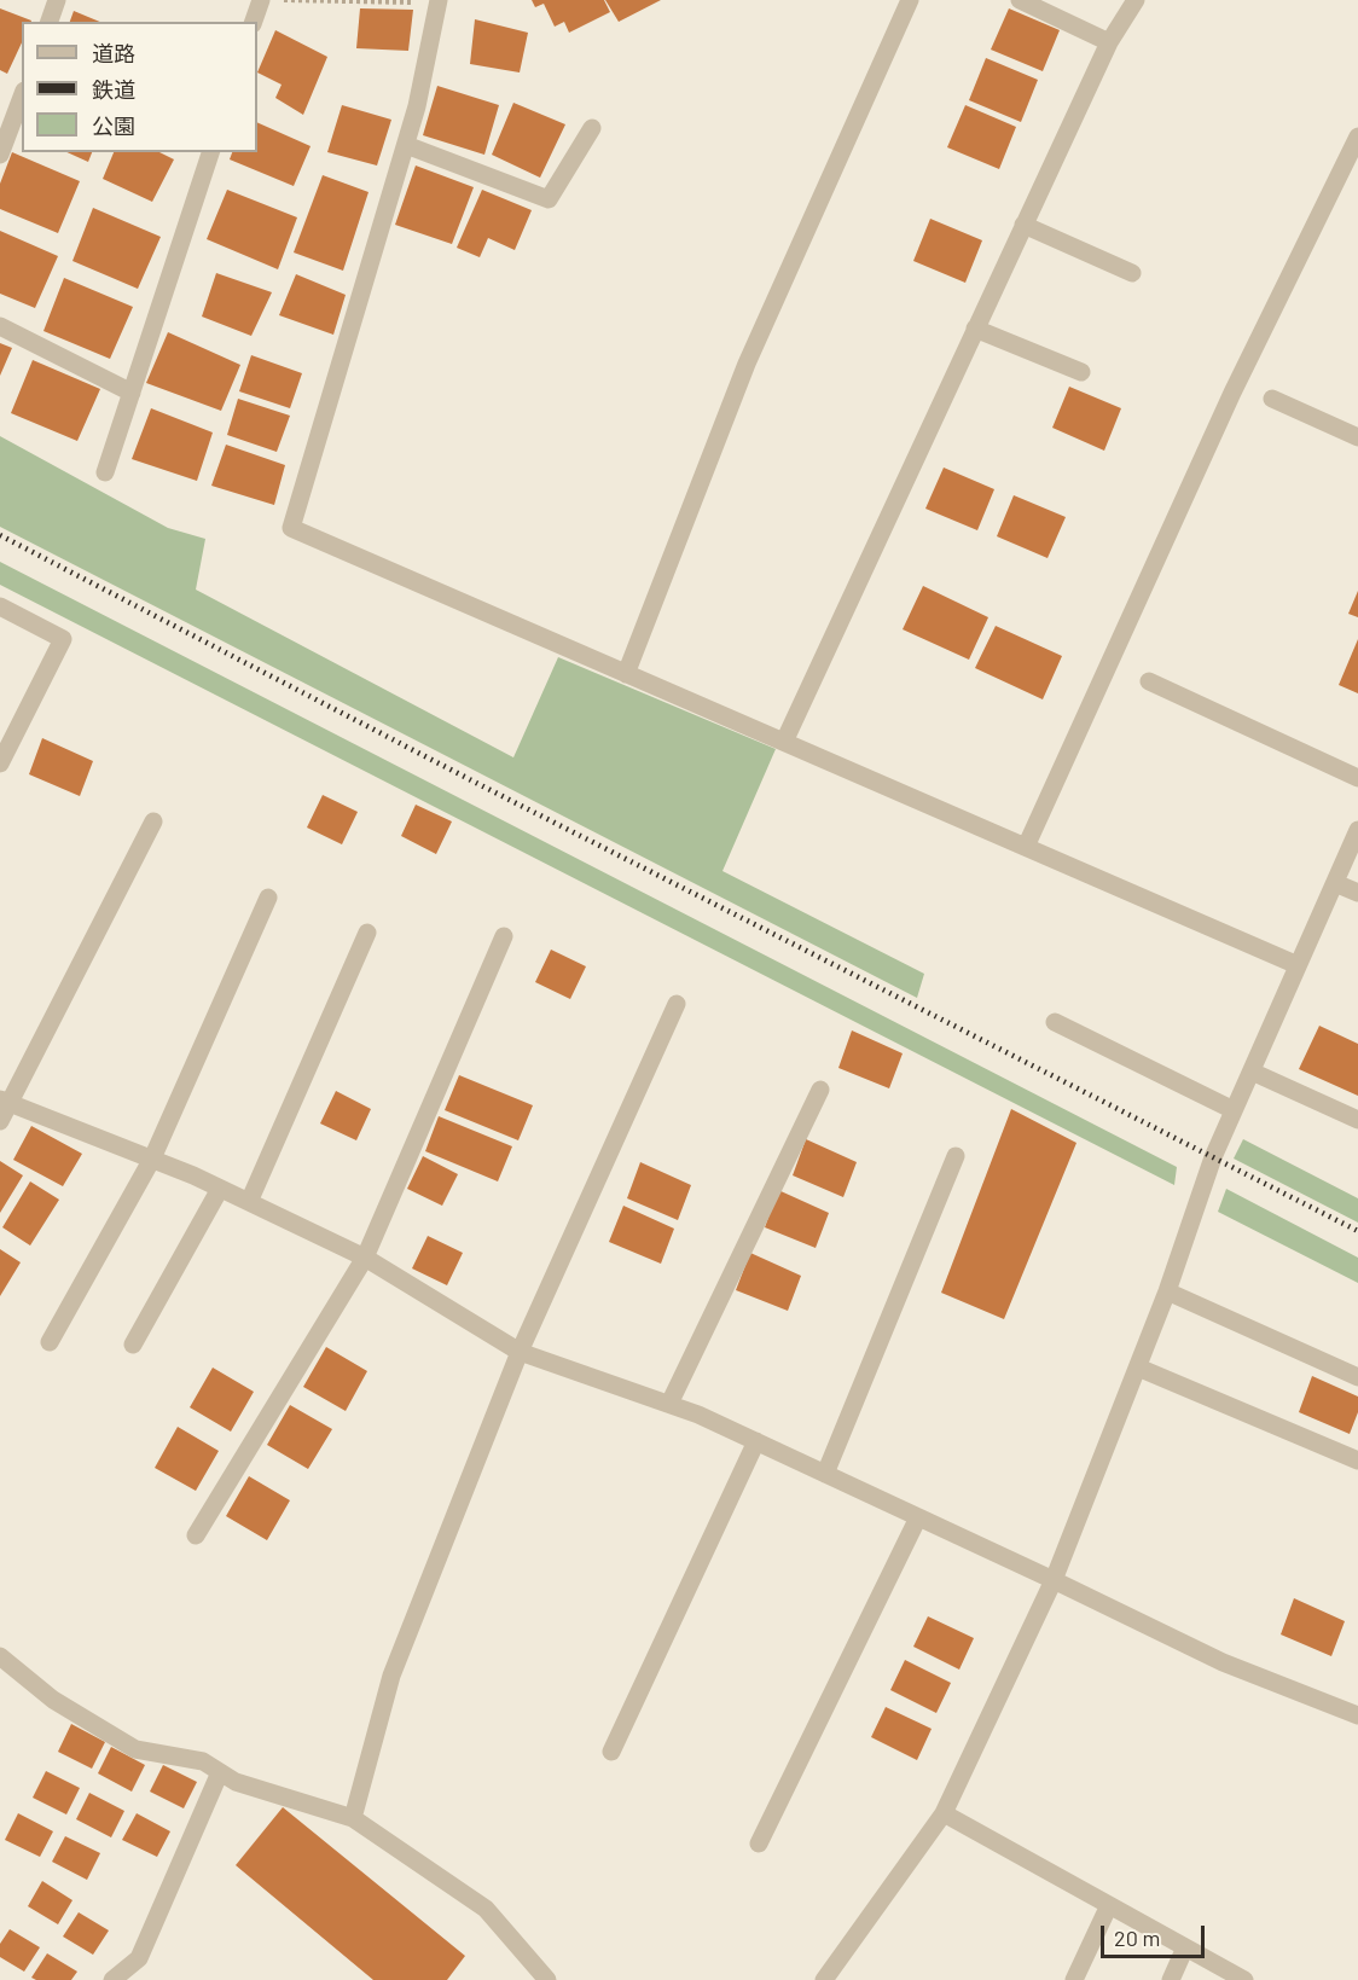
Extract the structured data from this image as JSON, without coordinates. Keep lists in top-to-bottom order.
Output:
{
  "legend": ["道路", "鉄道", "公園"],
  "scale_bar": "20 m"
}
